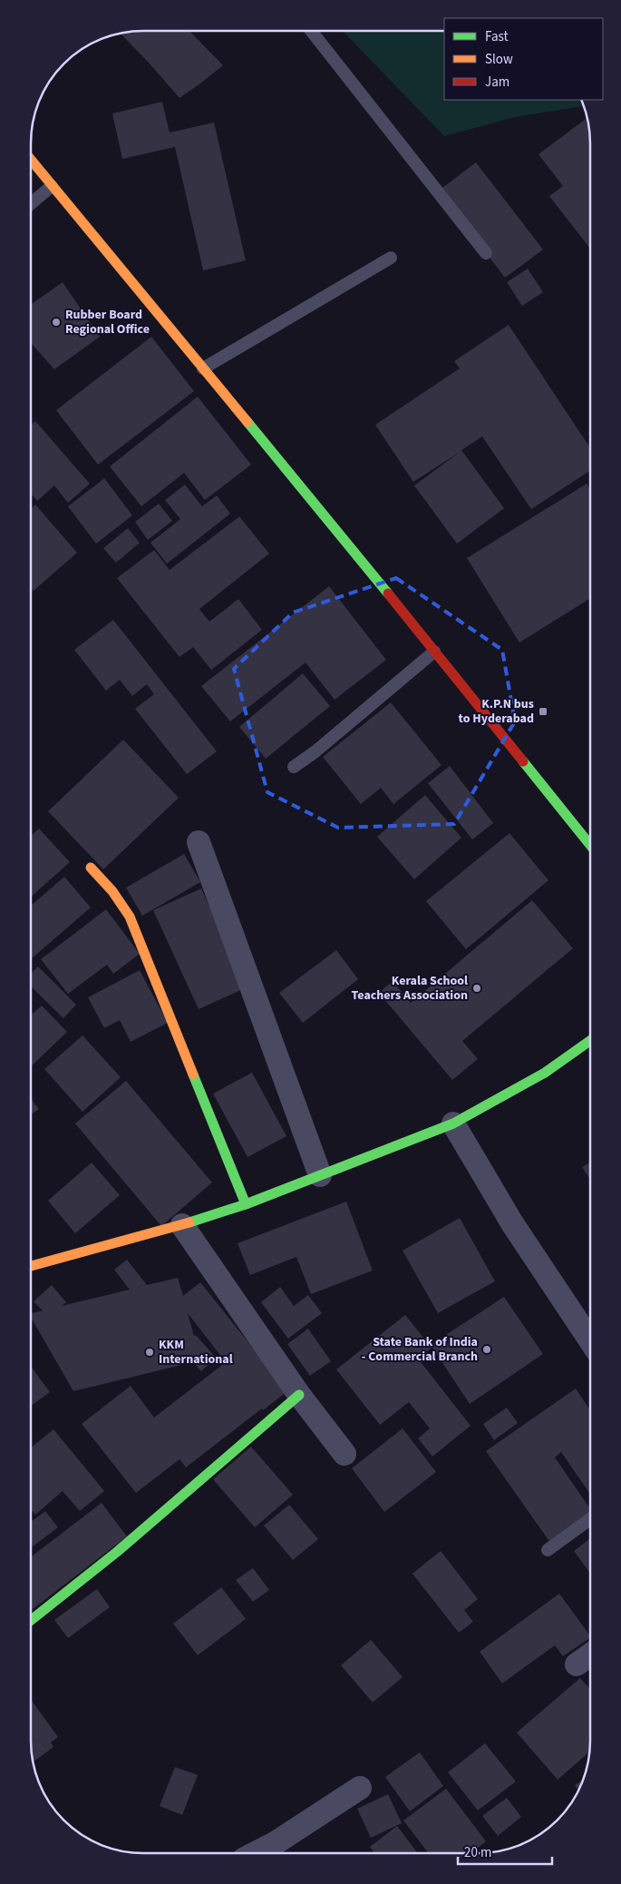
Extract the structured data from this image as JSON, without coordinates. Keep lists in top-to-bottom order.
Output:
{
  "places": {
    "other": [
      "Rubber Board Regional Office",
      "Kerala School Teachers Association",
      "State Bank of India - Commercial Branch",
      "KKM International"
    ],
    "transit": ["K.P.N bus to Hyderabad"]
  },
  "legend": ["Fast", "Slow", "Jam"],
  "scale_bar": "20 m"
}
